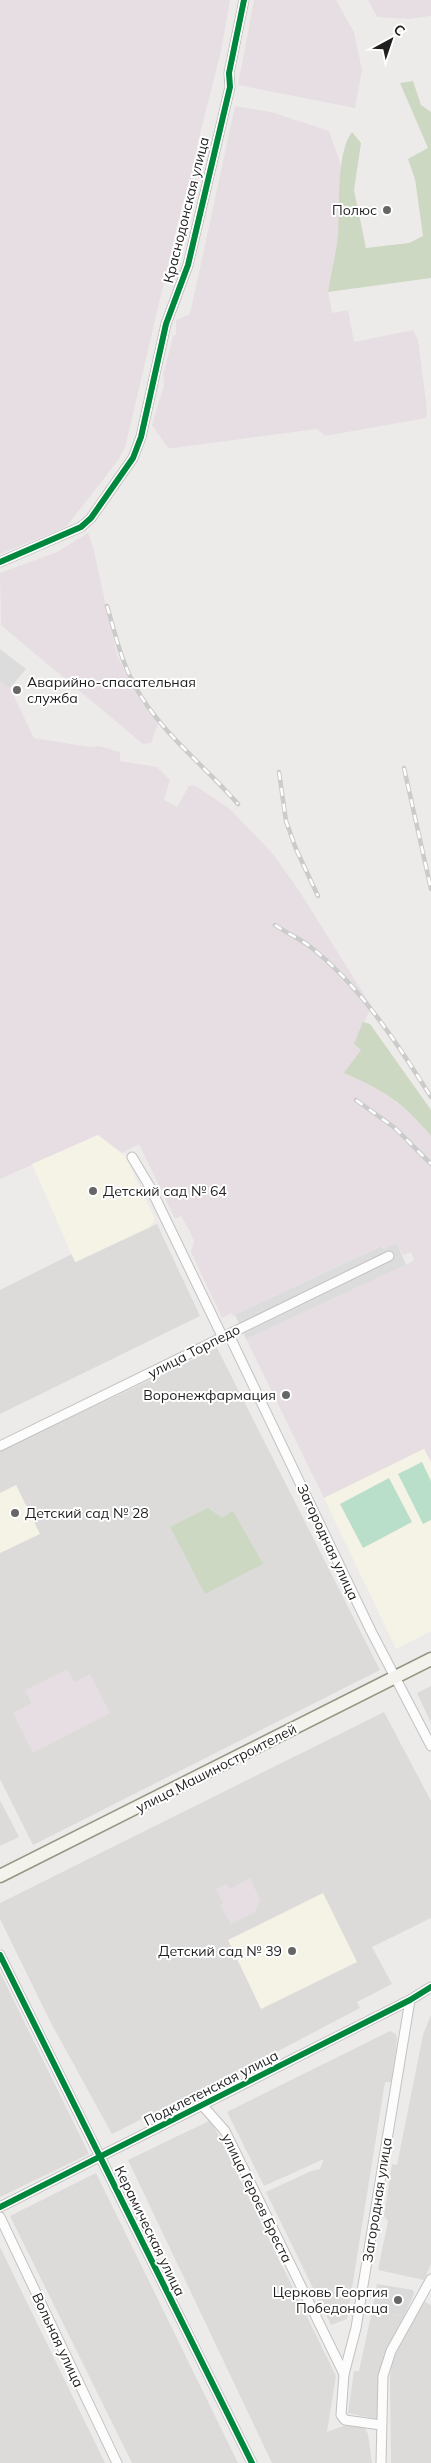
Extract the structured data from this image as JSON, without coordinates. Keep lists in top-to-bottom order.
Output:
{
  "streets": {
    "street": [
      "Краснодонская улица",
      "улица Торпедо",
      "Загородная улица",
      "улица Машиностроителей",
      "Подклетенская улица",
      "улица Героев Бреста",
      "Керамическая улица",
      "Вольная улица"
    ]
  },
  "crossings": [
    ["улица Торпедо", "Загородная улица"],
    ["Загородная улица", "улица Машиностроителей"],
    ["Загородная улица", "Подклетенская улица"],
    ["Загородная улица", "улица Героев Бреста"],
    ["Подклетенская улица", "улица Героев Бреста"],
    ["Подклетенская улица", "Керамическая улица"]
  ],
  "places": [
    "Полюс",
    "Аварийно-спасательная служба",
    "Детский сад № 64",
    "Воронежфармация",
    "Детский сад № 28",
    "Детский сад № 39",
    "Церковь Георгия Победоносца"
  ],
  "north": "top right"
}
